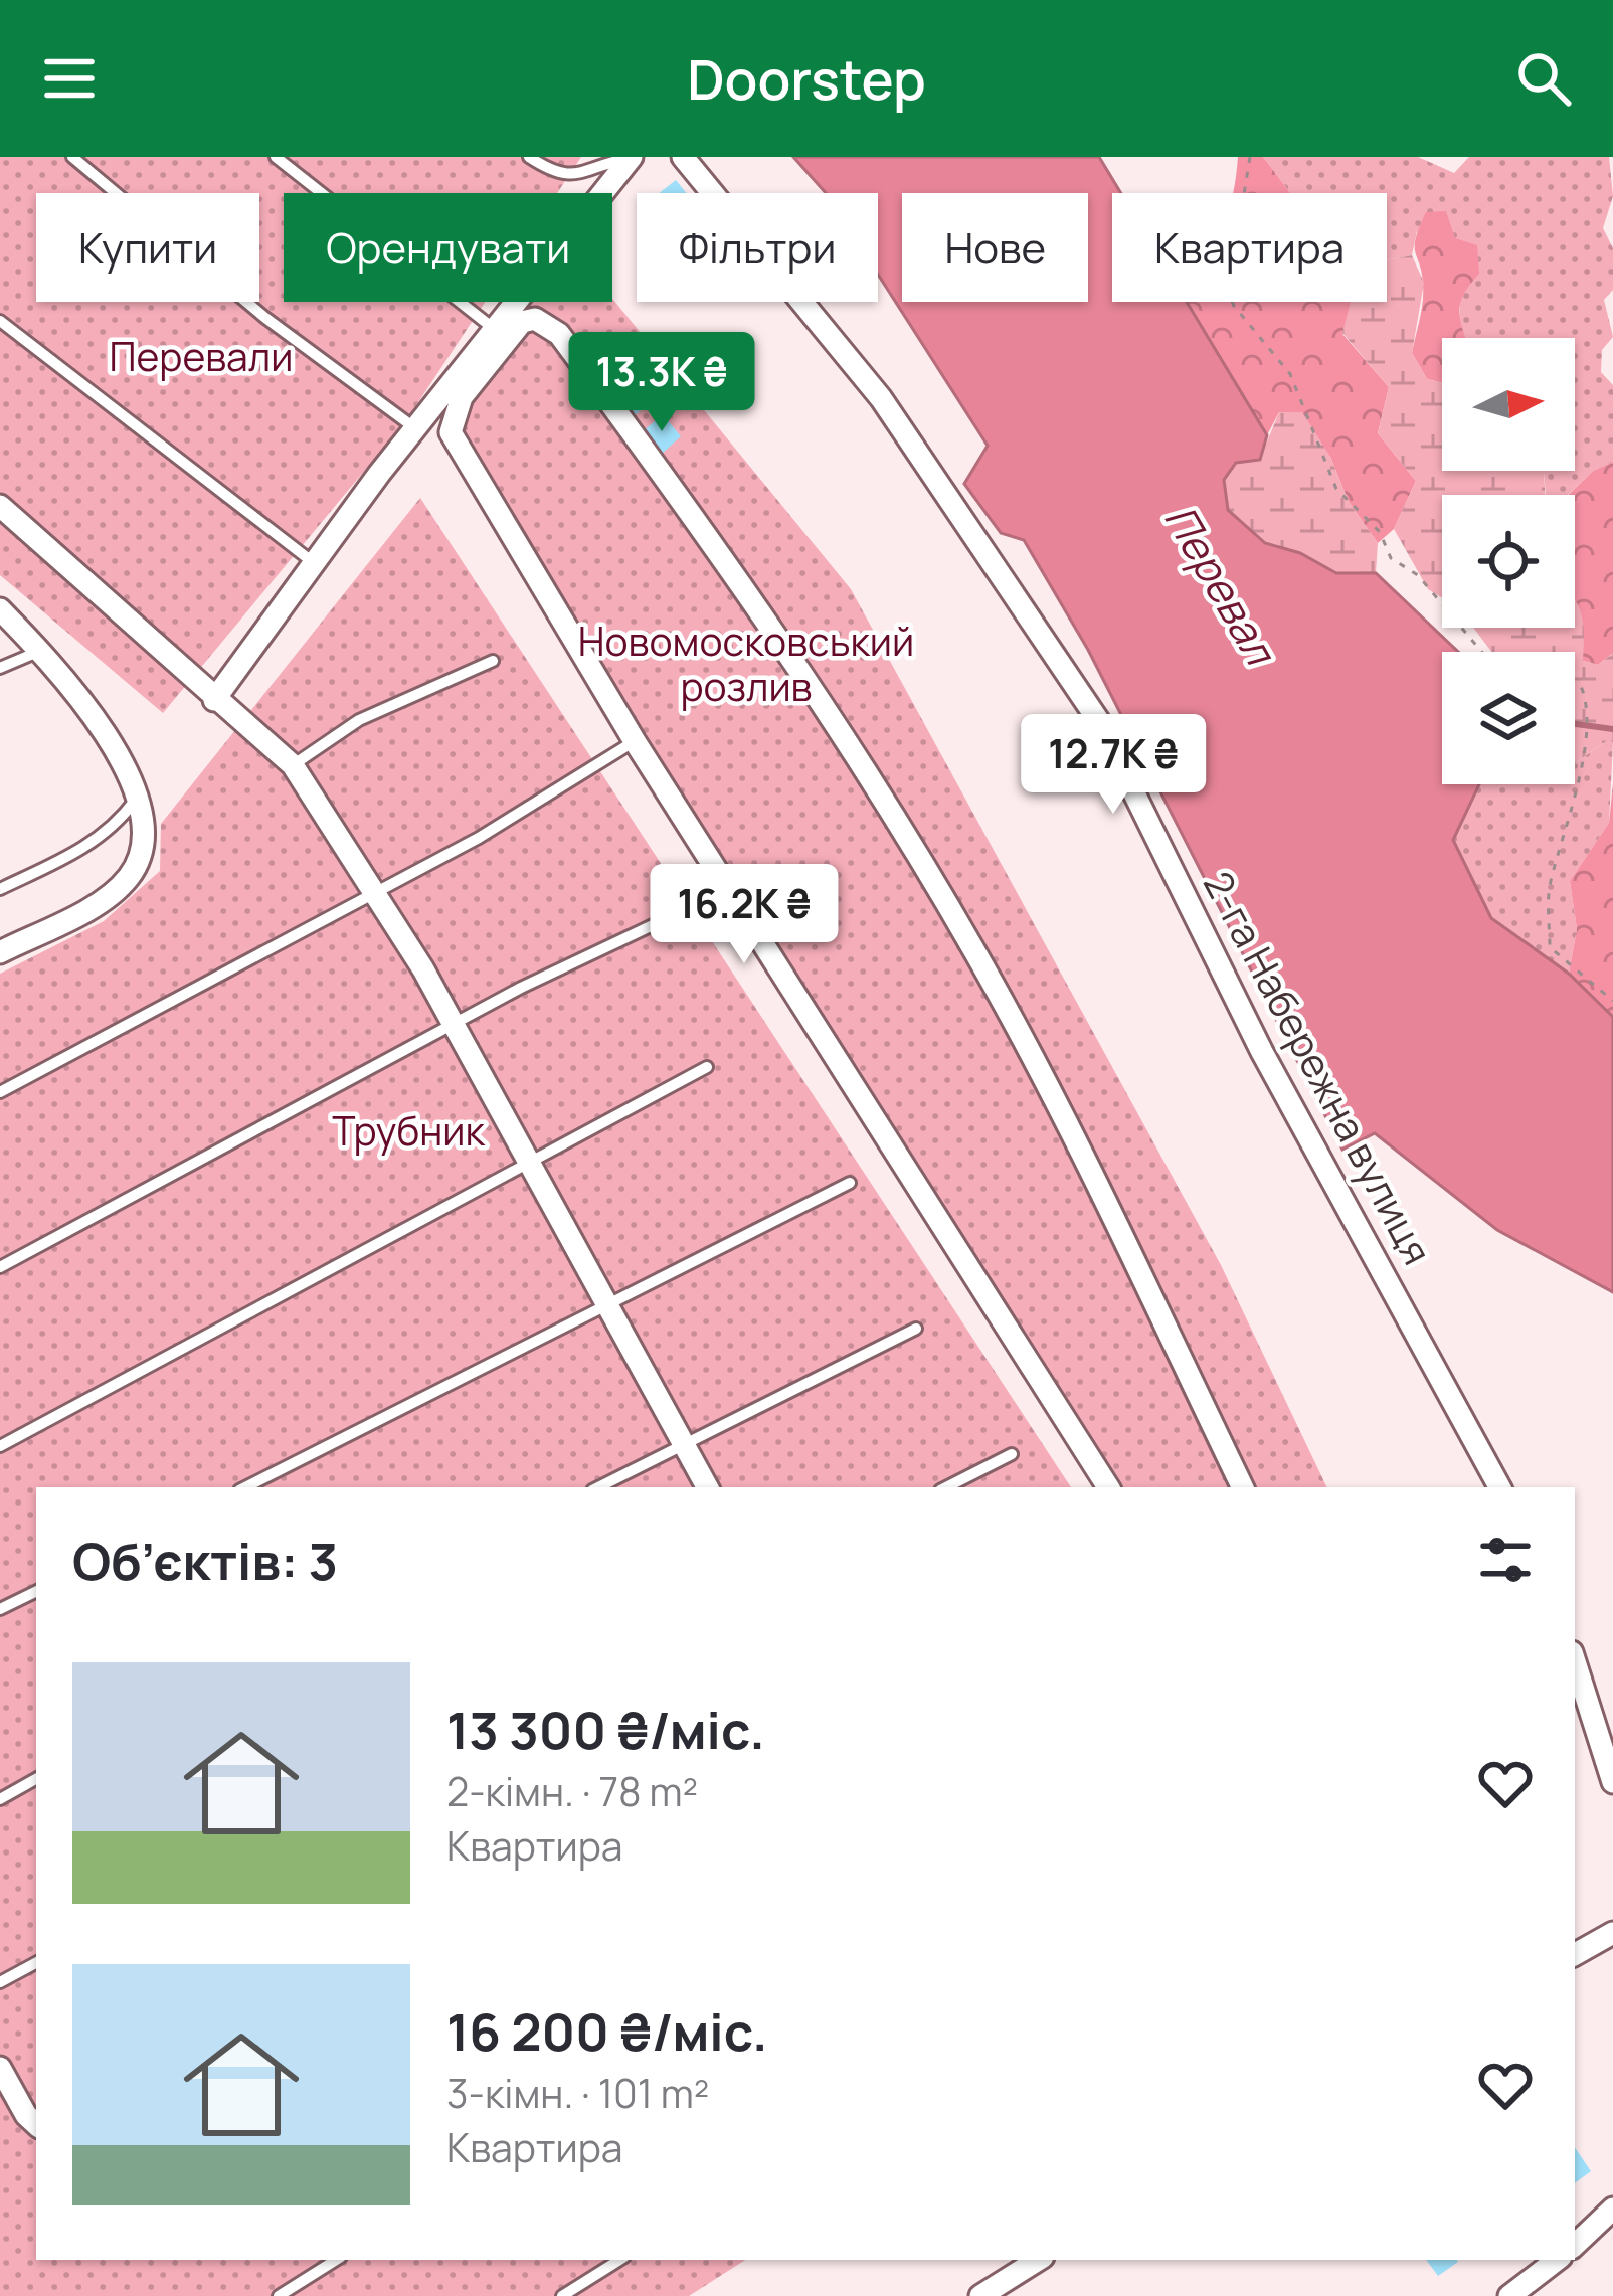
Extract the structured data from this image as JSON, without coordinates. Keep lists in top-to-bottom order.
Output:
{
  "streets": {
    "street": ["2-га Набережна вулиця"]
  },
  "water": ["Перевал"],
  "parks": ["Перевали", "Новомосковський розлив", "Трубник"],
  "north": "right",
  "page": {
    "header": "Doorstep",
    "chip": [
      "Купити",
      "Орендувати",
      "Фільтри",
      "Нове",
      "Квартира"
    ],
    "price": ["13.3K ₴", "12.7K ₴", "16.2K ₴"],
    "heading": "Об’єктів: 3",
    "list": [
      {
        "name": "13 300 ₴/міс.",
        "note": "2-кімн. · 78 m² · Квартира"
      },
      {
        "name": "16 200 ₴/міс.",
        "note": "3-кімн. · 101 m² · Квартира"
      }
    ]
  }
}
